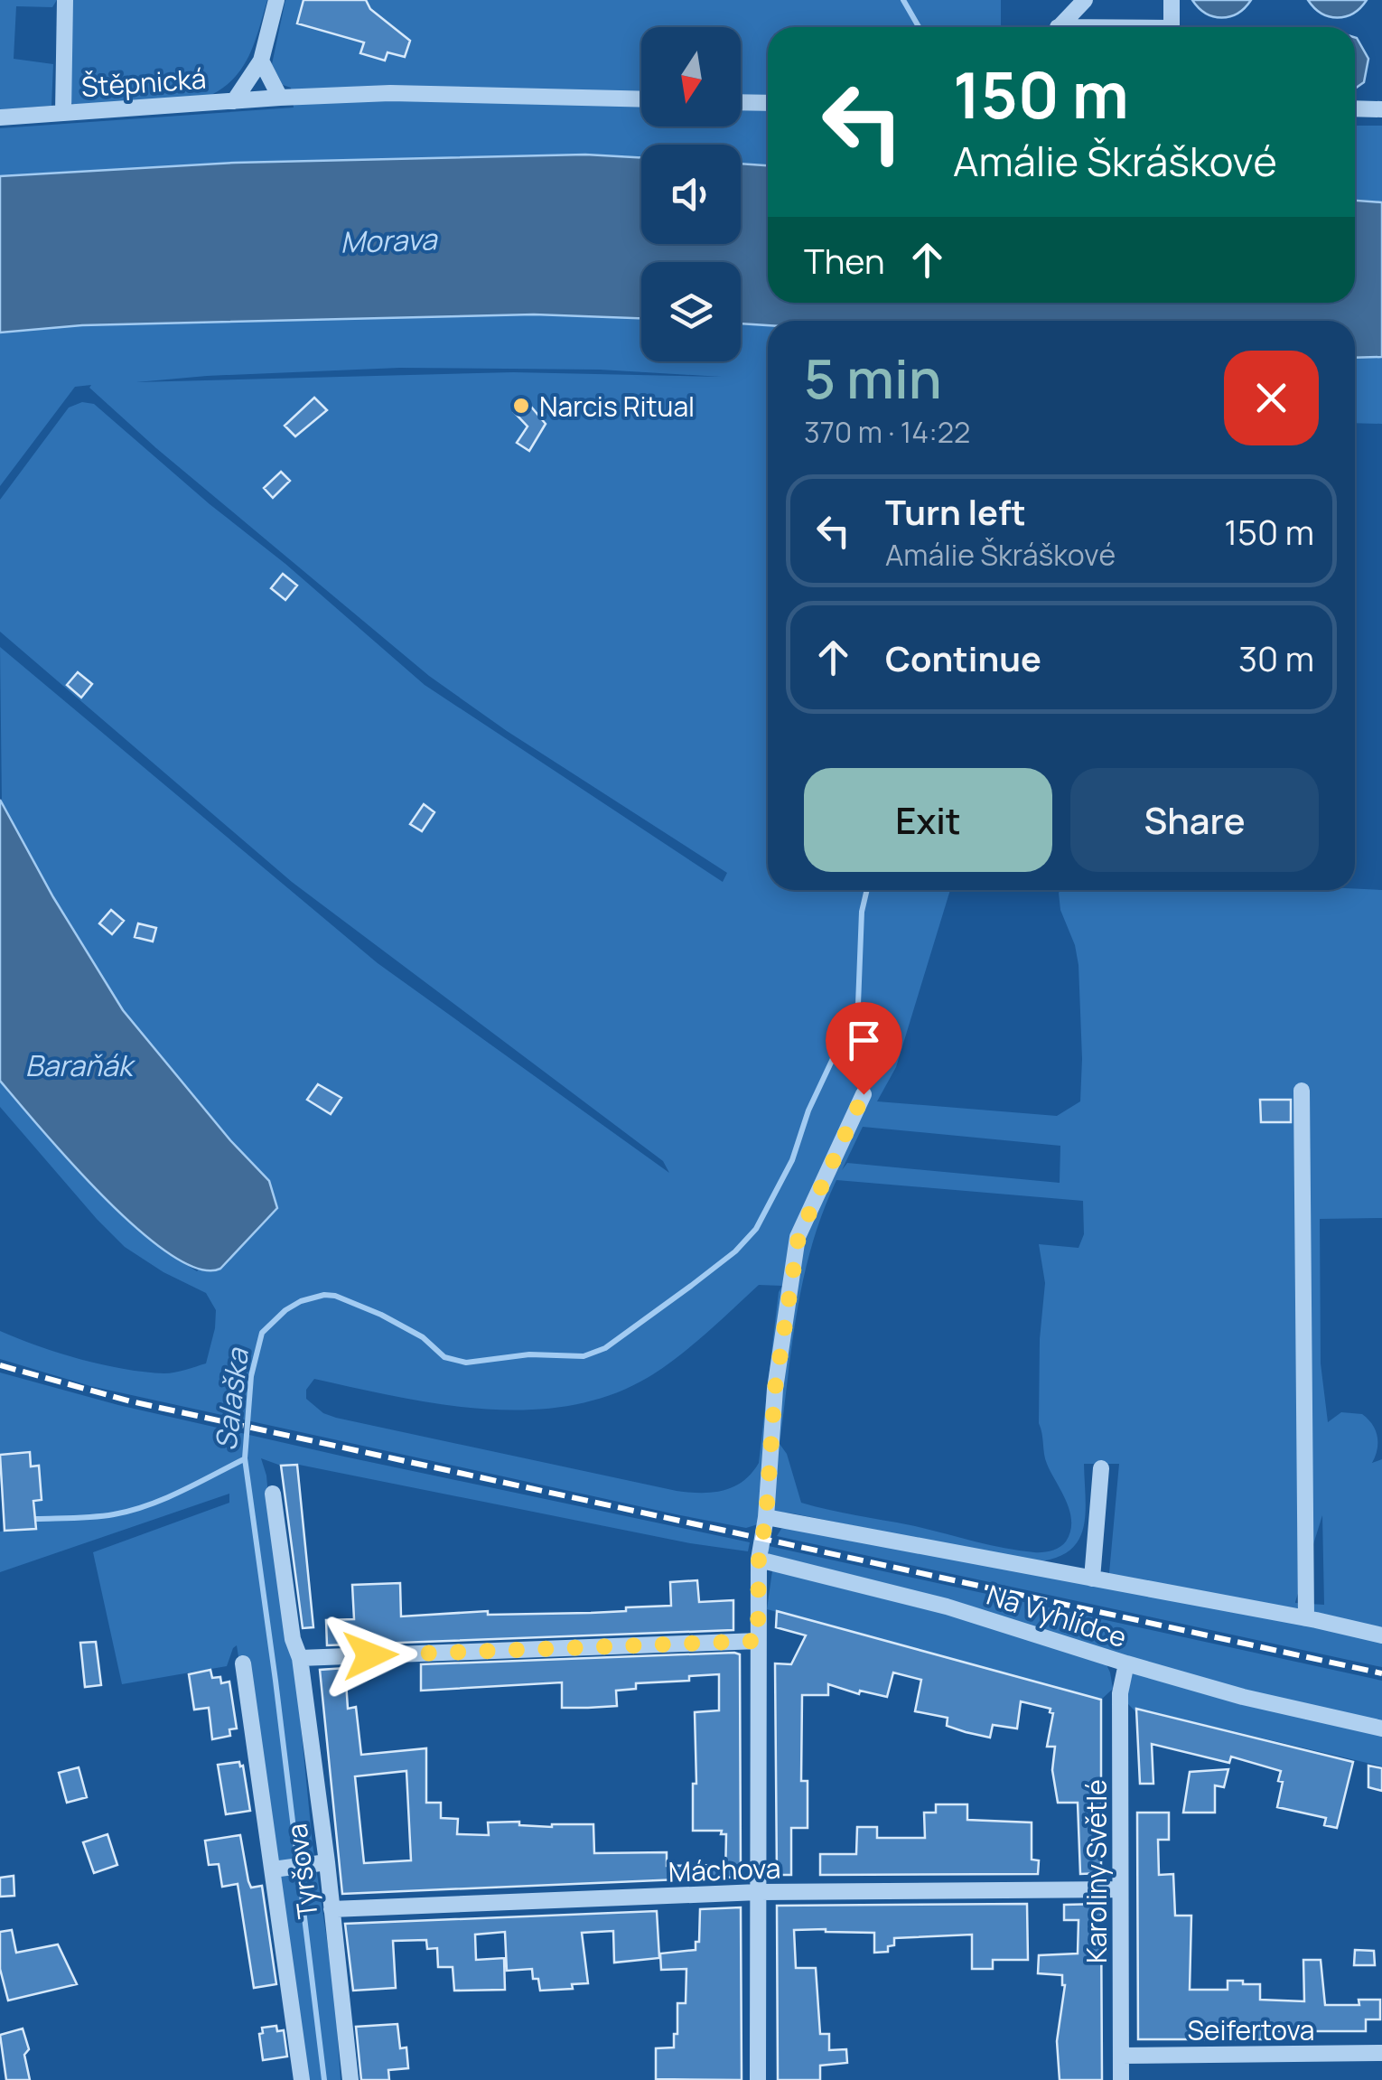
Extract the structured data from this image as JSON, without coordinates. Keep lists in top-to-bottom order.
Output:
{
  "streets": {
    "street": [
      "Štěpnická",
      "Na Vyhlídce",
      "Máchova",
      "Tyršova",
      "Karoliny Světlé",
      "Seifertova"
    ]
  },
  "crossings": [
    ["Na Vyhlídce", "Karoliny Světlé"],
    ["Máchova", "Tyršova"],
    ["Máchova", "Karoliny Světlé"],
    ["Karoliny Světlé", "Seifertova"]
  ],
  "water": ["Morava", "Baraňák", "Salaška"],
  "places": ["Narcis Ritual"],
  "north": "bottom",
  "page": {
    "turn": ["150 m", "Amálie Škráškové"],
    "then": "Then",
    "heading": ["5 min", "370 m · 14:22"],
    "list": [
      {
        "name": "Turn left",
        "note": "Amálie Škráškové",
        "value": "150 m"
      },
      {
        "name": "Continue",
        "value": "30 m"
      }
    ],
    "buttons": ["Exit", "Share"]
  }
}
